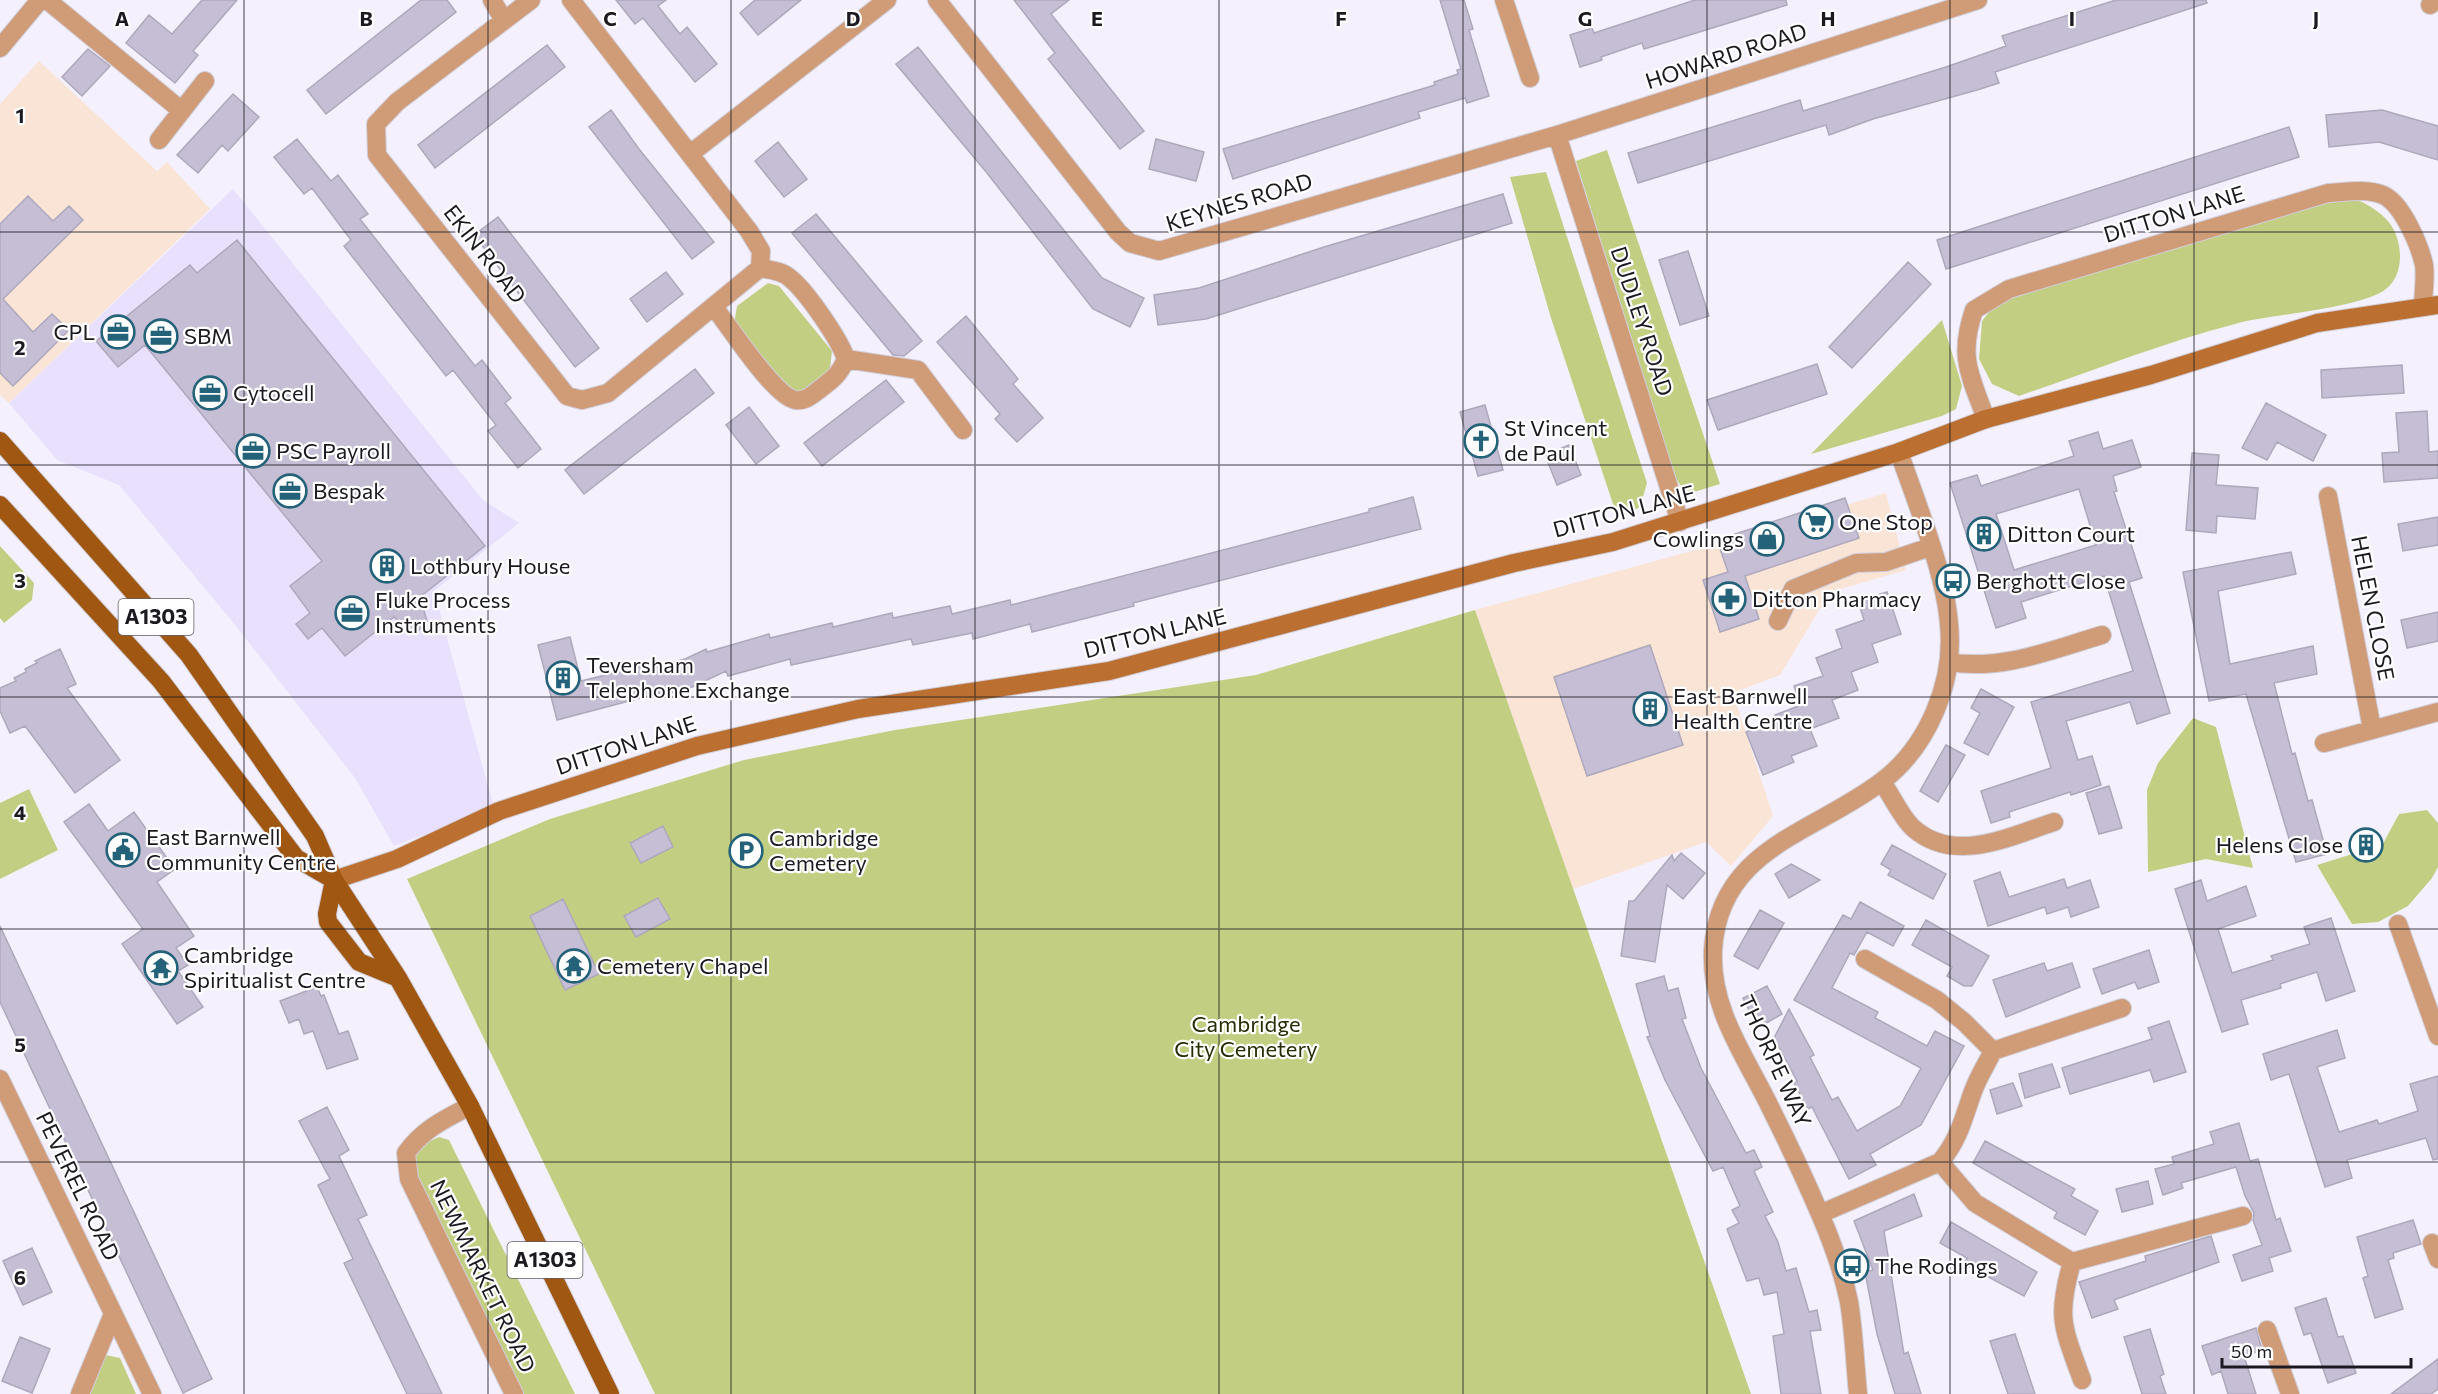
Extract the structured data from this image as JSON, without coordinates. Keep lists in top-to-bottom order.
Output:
{
  "streets": {
    "main road": ["DITTON LANE", "A1303"],
    "street": [
      "HOWARD ROAD",
      "KEYNES ROAD",
      "EKIN ROAD",
      "DUDLEY ROAD",
      "HELEN CLOSE",
      "THORPE WAY",
      "PEVEREL ROAD",
      "NEWMARKET ROAD"
    ]
  },
  "crossings": [
    ["HOWARD ROAD", "KEYNES ROAD"],
    ["HOWARD ROAD", "DUDLEY ROAD"],
    ["KEYNES ROAD", "DUDLEY ROAD"],
    ["DITTON LANE", "DUDLEY ROAD"],
    ["DITTON LANE", "A1303"],
    ["DITTON LANE", "THORPE WAY"],
    ["A1303", "NEWMARKET ROAD"]
  ],
  "parks": ["Cambridge City Cemetery"],
  "places": {
    "office": [
      "CPL",
      "SBM",
      "Cytocell",
      "PSC Payroll",
      "Bespak",
      "Fluke Process Instruments"
    ],
    "church": ["St Vincent de Paul"],
    "supermarket": ["One Stop"],
    "building": [
      "Ditton Court",
      "Lothbury House",
      "Teversham Telephone Exchange",
      "East Barnwell Health Centre",
      "Helens Close"
    ],
    "shop": ["Cowlings"],
    "bus stop": ["Berghott Close", "The Rodings"],
    "pharmacy": ["Ditton Pharmacy"],
    "public building": ["East Barnwell Community Centre"],
    "parking": ["Cambridge Cemetery"],
    "temple": ["Cemetery Chapel", "Cambridge Spiritualist Centre"]
  },
  "scale_bar": "50 m",
  "grid": {
    "columns": [
      "A",
      "B",
      "C",
      "D",
      "E",
      "F",
      "G",
      "H",
      "I",
      "J"
    ],
    "rows": [
      "1",
      "2",
      "3",
      "4",
      "5",
      "6"
    ]
  }
}
